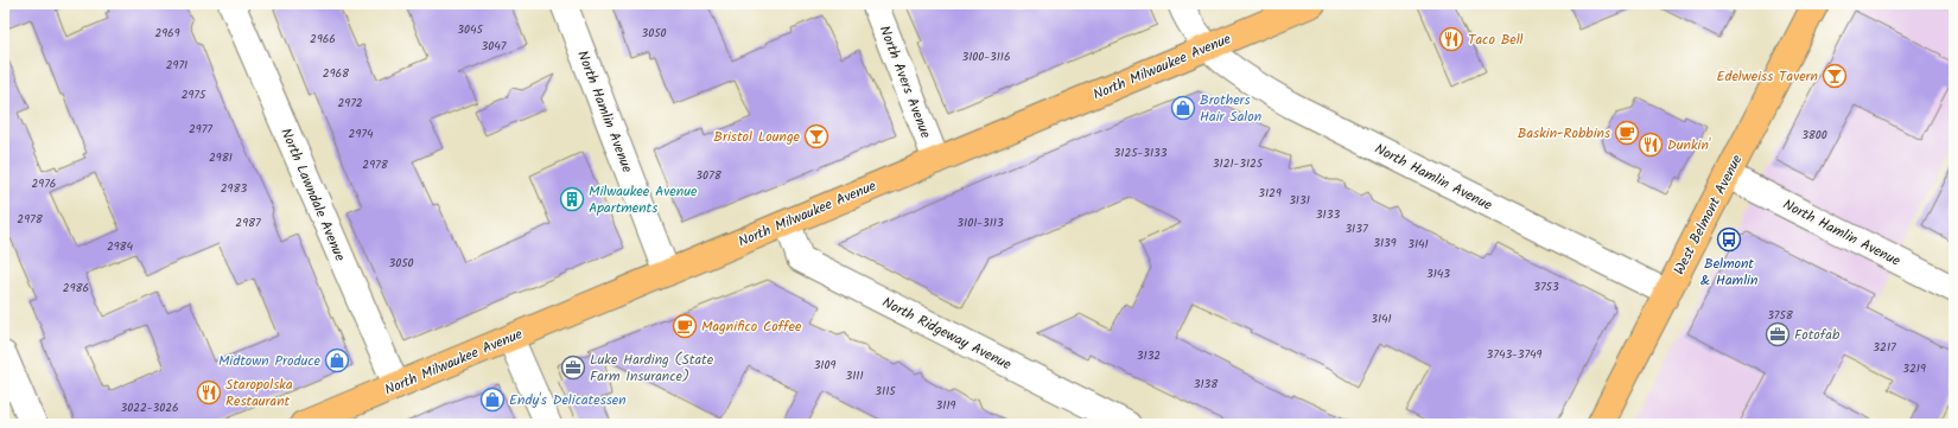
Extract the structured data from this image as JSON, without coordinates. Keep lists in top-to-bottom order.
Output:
{
  "streets": {
    "main road": ["North Milwaukee Avenue", "West Belmont Avenue"],
    "street": [
      "North Avers Avenue",
      "North Hamlin Avenue",
      "North Lawndale Avenue",
      "North Ridgeway Avenue"
    ]
  },
  "crossings": [
    ["North Milwaukee Avenue", "North Avers Avenue"],
    ["North Milwaukee Avenue", "North Hamlin Avenue"],
    ["North Milwaukee Avenue", "North Lawndale Avenue"],
    ["North Milwaukee Avenue", "North Ridgeway Avenue"],
    ["North Hamlin Avenue", "West Belmont Avenue"]
  ],
  "places": {
    "restaurant": ["Taco Bell", "Dunkin'", "Staropolska Restaurant"],
    "bar": ["Edelweiss Tavern", "Bristol Lounge"],
    "shop": ["Brothers Hair Salon", "Midtown Produce", "Endy's Delicatessen"],
    "cafe": ["Baskin-Robbins", "Magnifico Coffee"],
    "building": ["Milwaukee Avenue Apartments"],
    "bus stop": ["Belmont & Hamlin"],
    "office": ["Fotofab", "Luke Harding (State Farm Insurance)"]
  },
  "house_numbers": [
    "3045",
    "2969",
    "3050",
    "2966",
    "3047",
    "3100-3116",
    "2971",
    "2968",
    "2975",
    "2972",
    "2977",
    "2974",
    "3800",
    "3125-3133",
    "2981",
    "3121-3125",
    "2978",
    "3078",
    "2976",
    "2983",
    "3129",
    "3131",
    "3133",
    "2978",
    "2987",
    "3101-3113",
    "3137",
    "3139",
    "3141",
    "2984",
    "3050",
    "3143",
    "3753",
    "2986",
    "3758",
    "3141",
    "3217",
    "3743-3749",
    "3132",
    "3109",
    "3219",
    "3111",
    "3138",
    "3115",
    "3119",
    "3022-3026"
  ]
}
